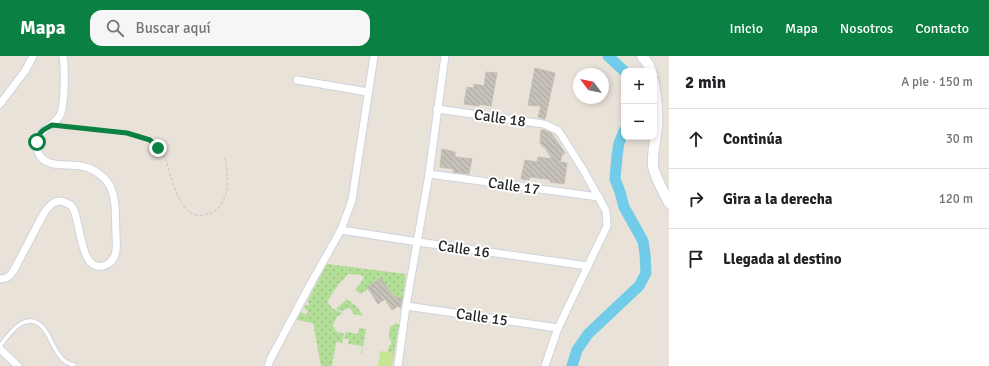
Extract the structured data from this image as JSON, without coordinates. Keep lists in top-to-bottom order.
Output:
{
  "streets": {
    "street": [
      "Calle 18",
      "Calle 17",
      "Calle 16",
      "Calle 15"
    ]
  },
  "crossings": [
    ["Calle 18", "Calle 17"]
  ],
  "north": "top left",
  "page": {
    "header": "Mapa",
    "search": "Buscar aquí",
    "nav": [
      "Inicio",
      "Mapa",
      "Nosotros",
      "Contacto"
    ],
    "heading": ["2 min", "A pie · 150 m"],
    "map_buttons": ["+", "−"],
    "list": [
      ["Continúa", "30 m"],
      ["Gira a la derecha", "120 m"],
      "Llegada al destino"
    ]
  }
}
